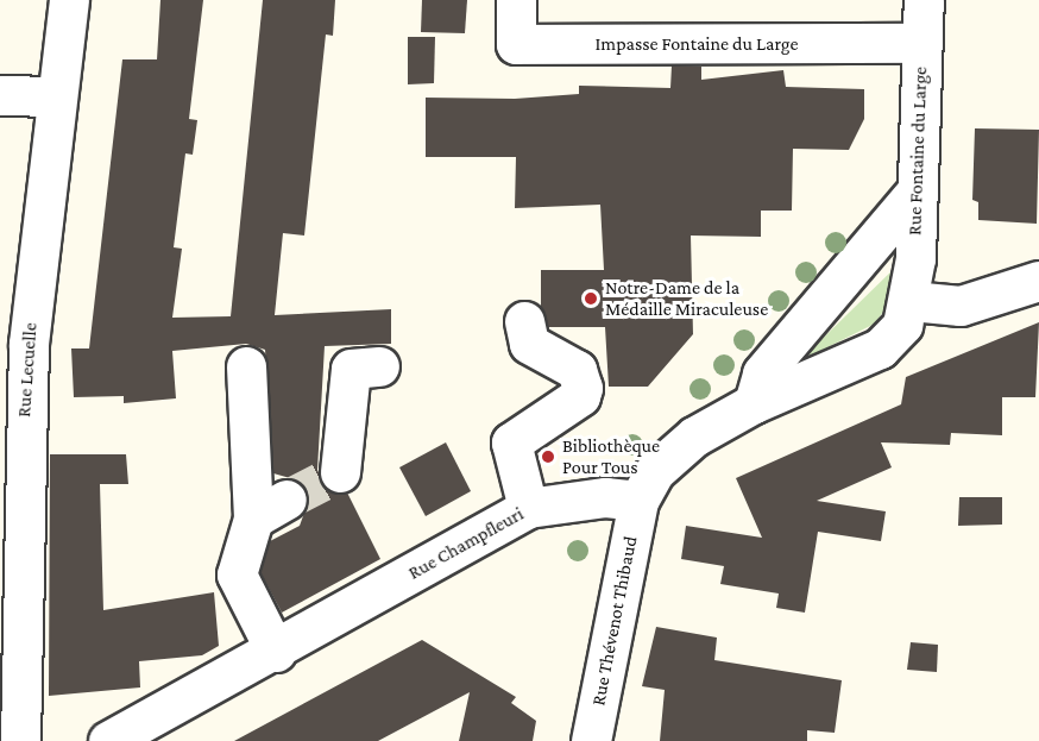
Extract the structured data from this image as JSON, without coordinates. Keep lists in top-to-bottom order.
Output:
{
  "streets": {
    "street": [
      "Impasse Fontaine du Large",
      "Rue Fontaine du Large",
      "Rue Lecuelle",
      "Rue Champfleuri",
      "Rue Thévenot Thibaud"
    ]
  },
  "crossings": [
    ["Impasse Fontaine du Large", "Rue Fontaine du Large"],
    ["Rue Champfleuri", "Rue Thévenot Thibaud"]
  ],
  "places": ["Notre-Dame de la Médaille Miraculeuse", "Bibliothèque Pour Tous"]
}
